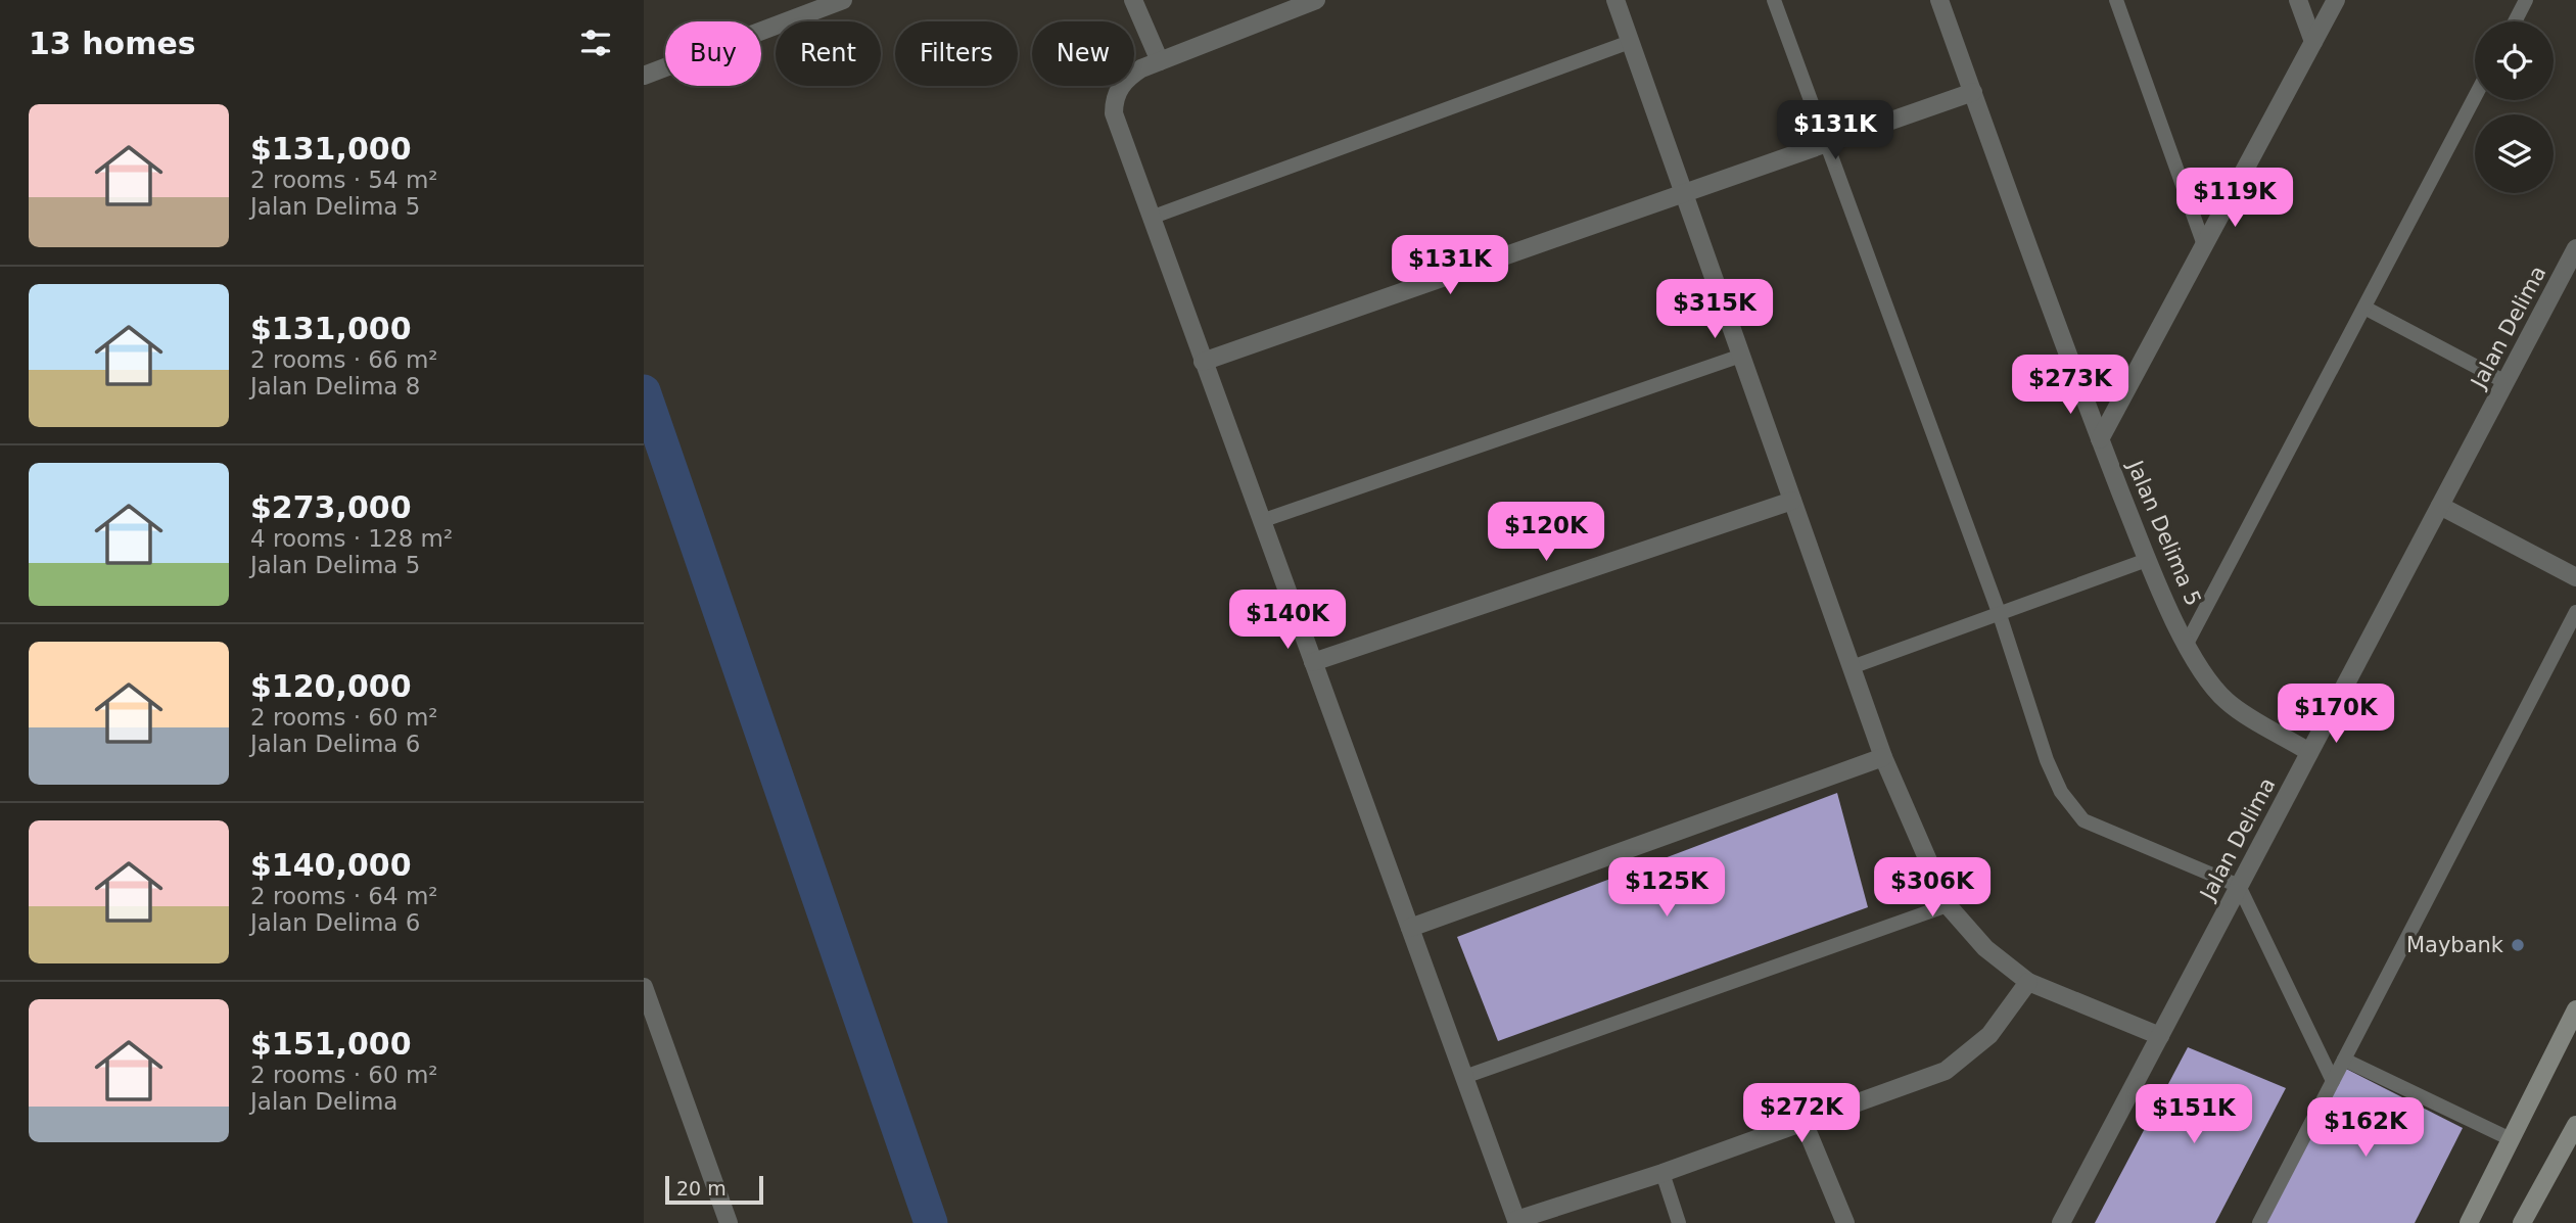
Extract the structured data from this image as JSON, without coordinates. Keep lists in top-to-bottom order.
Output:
{
  "streets": {
    "street": ["Jalan Delima", "Jalan Delima 5"]
  },
  "crossings": [
    ["Jalan Delima", "Jalan Delima 5"]
  ],
  "places": ["Maybank"],
  "scale_bar": "20 m",
  "page": {
    "heading": "13 homes",
    "chip": [
      "Buy",
      "Rent",
      "Filters",
      "New"
    ],
    "list": [
      {
        "name": "$131,000",
        "note": "2 rooms · 54 m² · Jalan Delima 5"
      },
      {
        "name": "$131,000",
        "note": "2 rooms · 66 m² · Jalan Delima 8"
      },
      {
        "name": "$273,000",
        "note": "4 rooms · 128 m² · Jalan Delima 5"
      },
      {
        "name": "$120,000",
        "note": "2 rooms · 60 m² · Jalan Delima 6"
      },
      {
        "name": "$140,000",
        "note": "2 rooms · 64 m² · Jalan Delima 6"
      },
      {
        "name": "$151,000",
        "note": "2 rooms · 60 m² · Jalan Delima"
      }
    ],
    "price": [
      "$131K",
      "$119K",
      "$131K",
      "$315K",
      "$273K",
      "$120K",
      "$140K",
      "$170K",
      "$125K",
      "$306K",
      "$272K",
      "$151K",
      "$162K"
    ],
    "scale": "20 m"
  }
}
